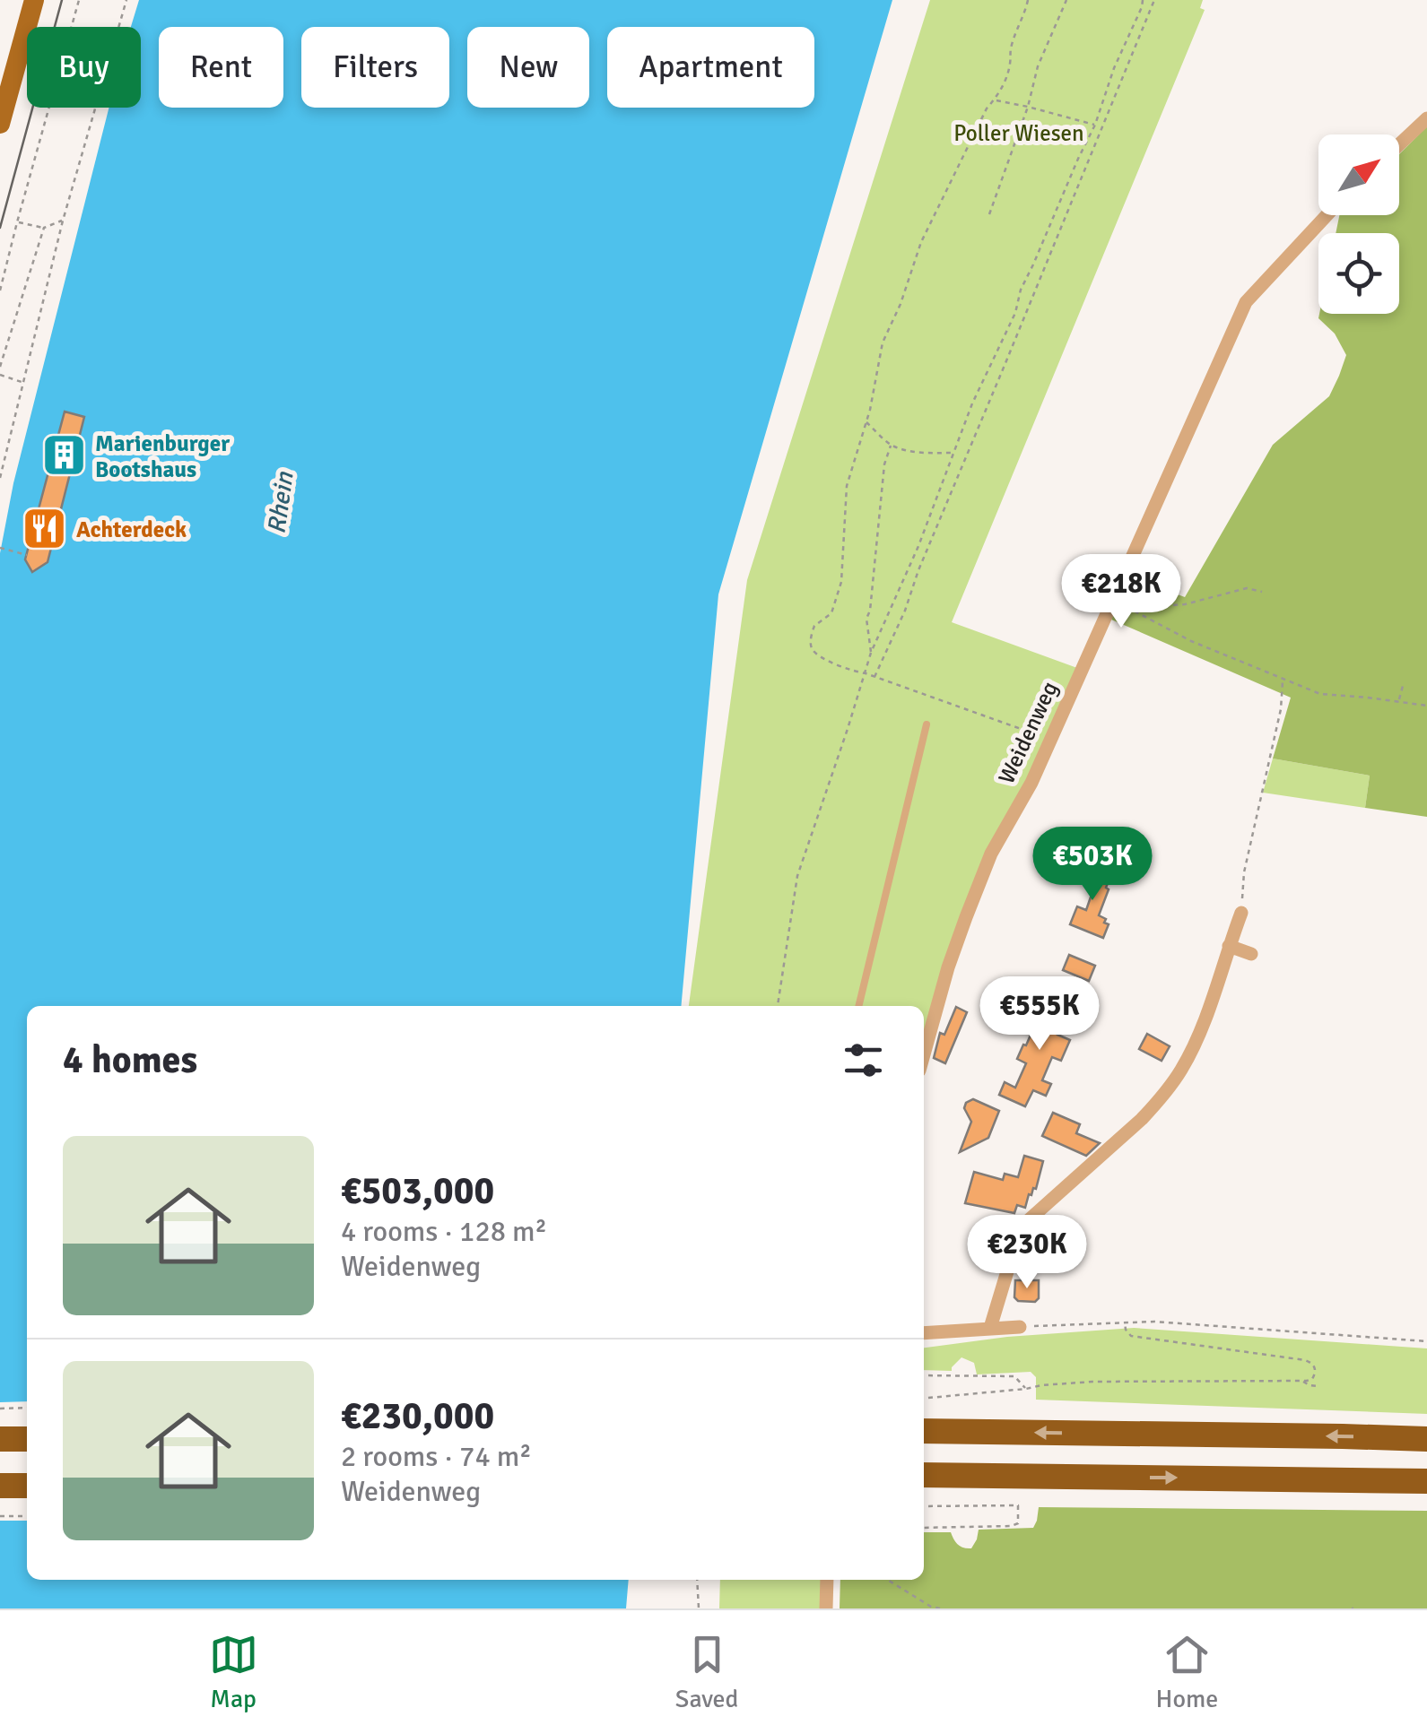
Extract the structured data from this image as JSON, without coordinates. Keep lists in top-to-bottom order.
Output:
{
  "streets": {
    "street": ["Weidenweg"]
  },
  "water": ["Rhein"],
  "parks": ["Poller Wiesen"],
  "places": {
    "building": ["Marienburger Bootshaus"],
    "restaurant": ["Achterdeck"]
  },
  "north": "top right",
  "page": {
    "chip": [
      "Buy",
      "Rent",
      "Filters",
      "New",
      "Apartment"
    ],
    "price": [
      "€218K",
      "€503K",
      "€555K",
      "€230K"
    ],
    "heading": "4 homes",
    "list": [
      {
        "name": "€503,000",
        "note": "4 rooms · 128 m² · Weidenweg"
      },
      {
        "name": "€230,000",
        "note": "2 rooms · 74 m² · Weidenweg"
      }
    ],
    "tabs": ["Map", "Saved", "Home"]
  }
}
